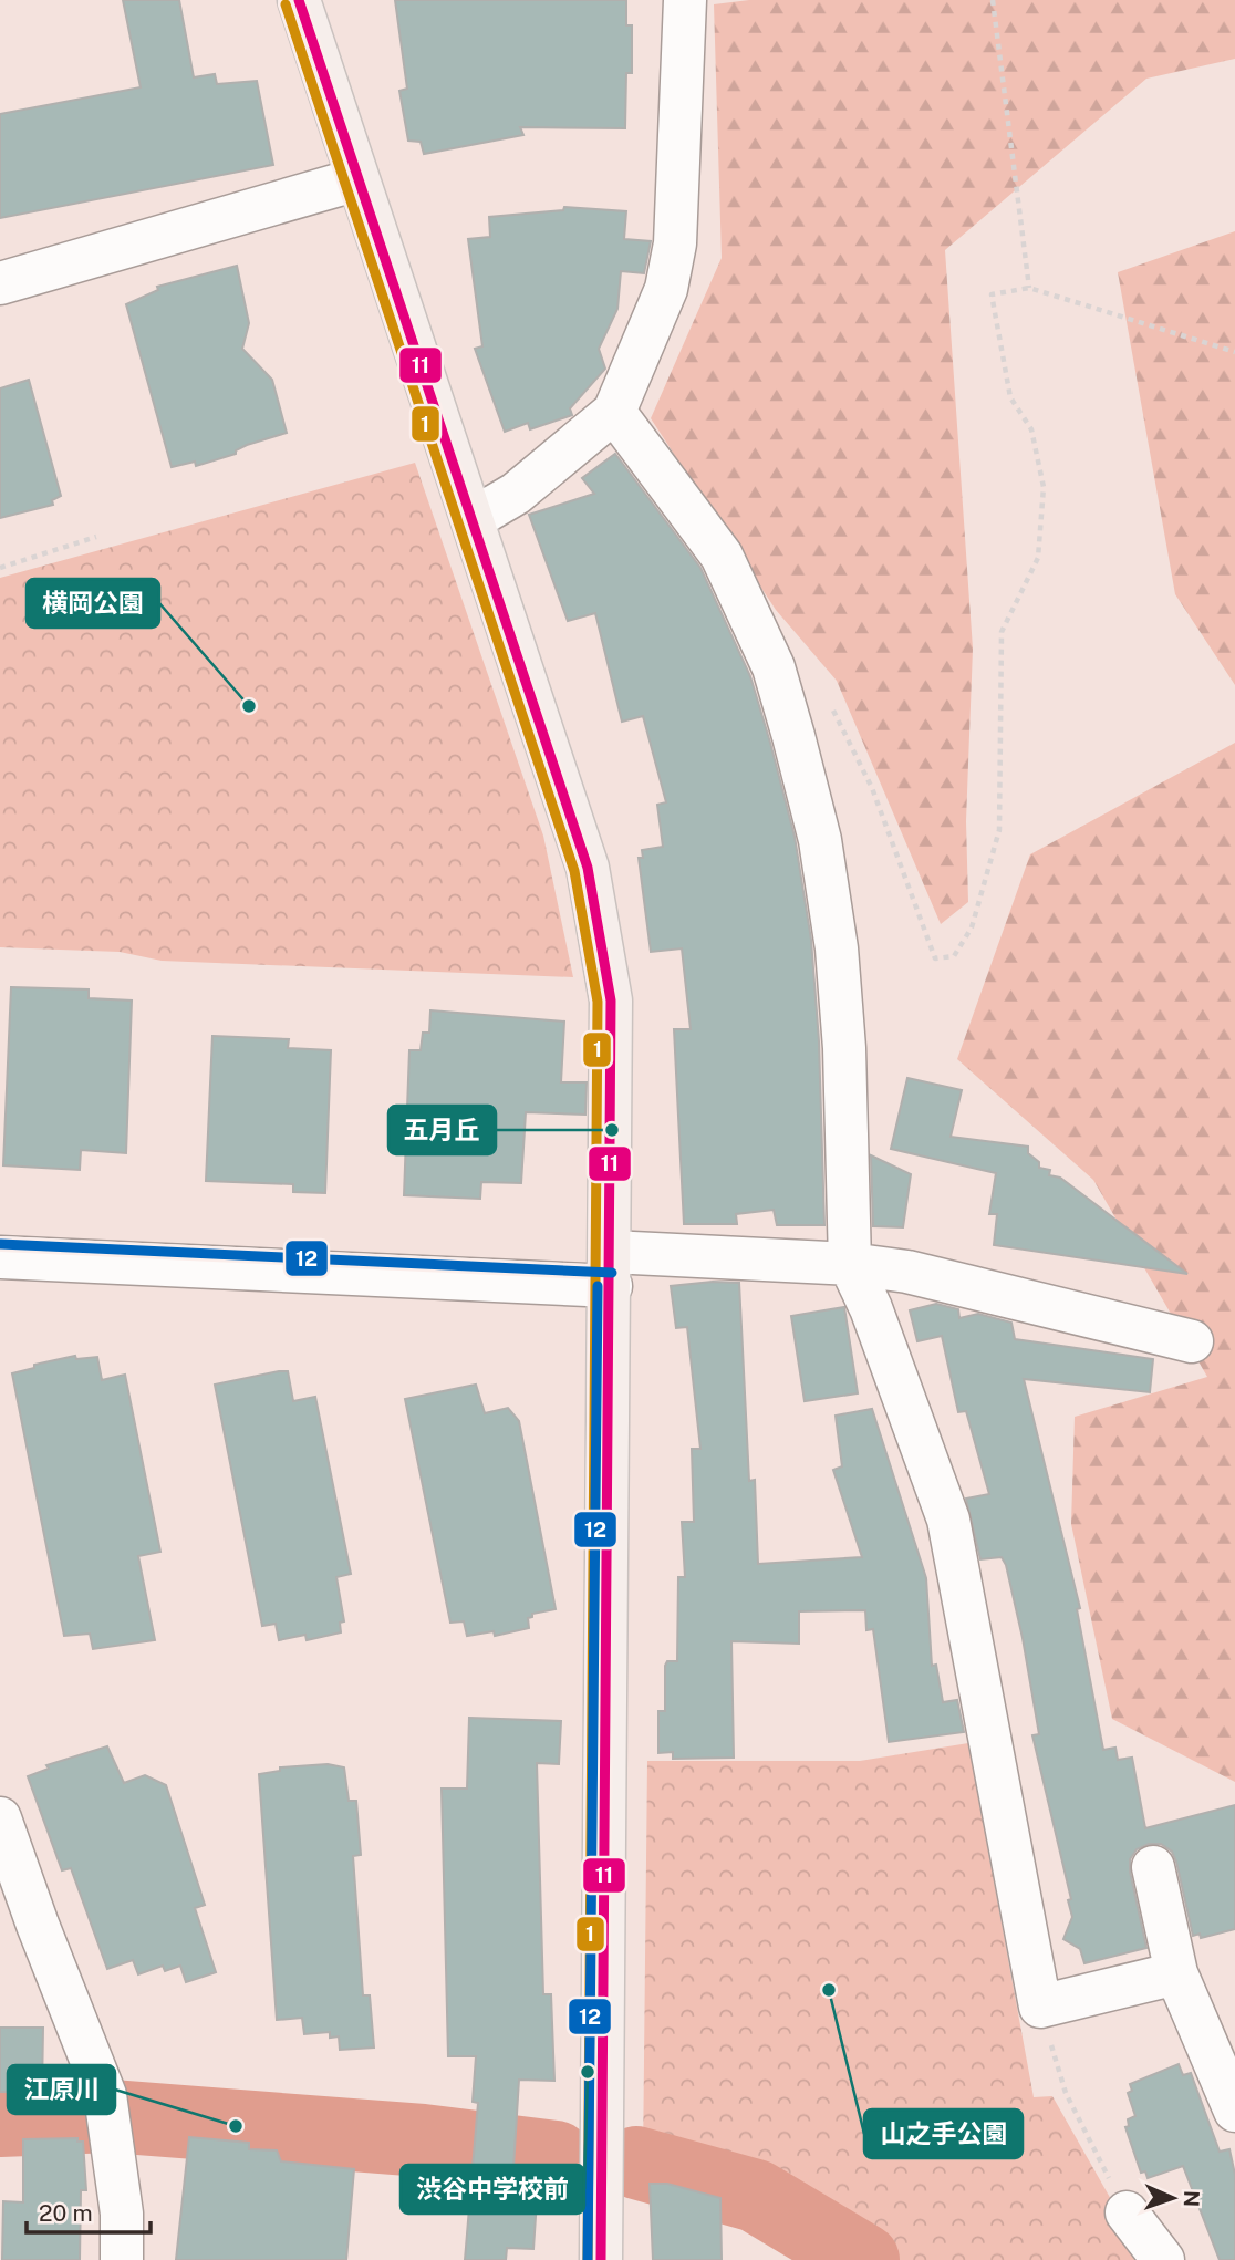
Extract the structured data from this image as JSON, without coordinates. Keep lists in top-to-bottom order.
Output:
{
  "places": [
    "横岡公園",
    "五月丘",
    "山之手公園",
    "渋谷中学校前",
    "江原川"
  ],
  "lines": ["transit line 11", "transit line 1", "transit line 12"],
  "scale_bar": "20 m",
  "north": "right"
}
